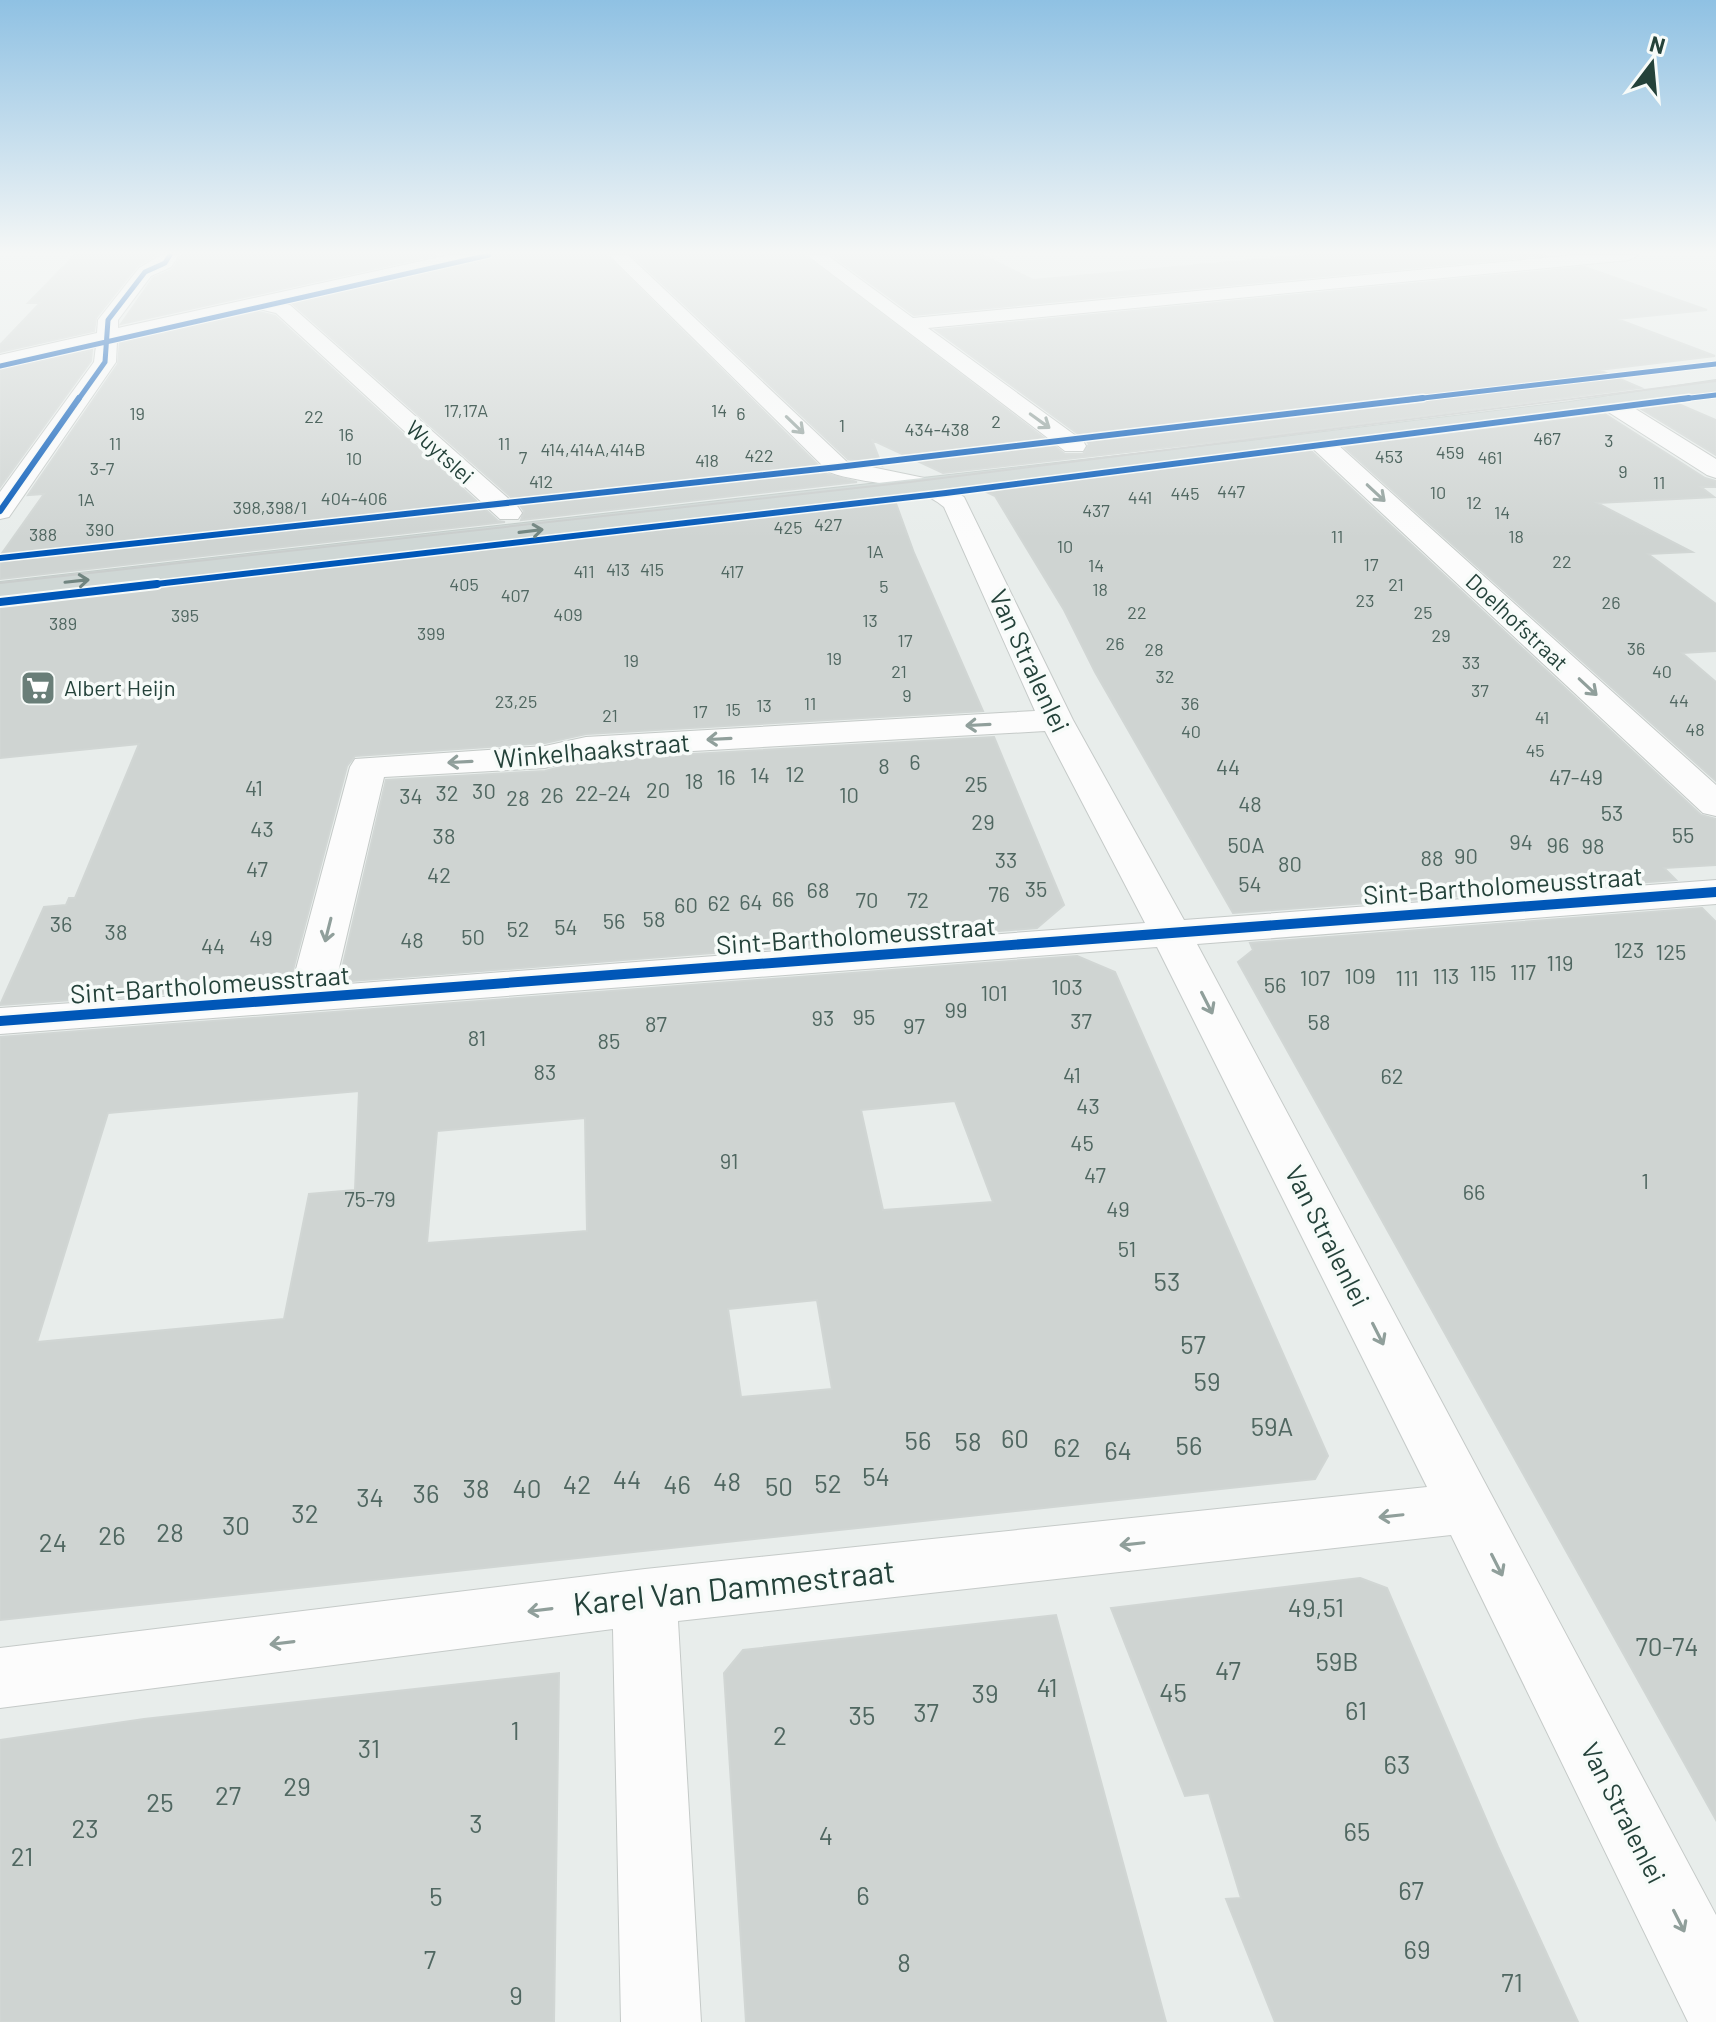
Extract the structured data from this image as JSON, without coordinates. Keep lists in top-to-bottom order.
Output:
{
  "streets": {
    "street": [
      "Wuytslei",
      "Doelhofstraat",
      "Van Stralenlei",
      "Winkelhaakstraat",
      "Sint-Bartholomeusstraat",
      "Karel Van Dammestraat"
    ]
  },
  "crossings": [
    ["Van Stralenlei", "Winkelhaakstraat"],
    ["Van Stralenlei", "Sint-Bartholomeusstraat"],
    ["Van Stralenlei", "Karel Van Dammestraat"],
    ["Winkelhaakstraat", "Sint-Bartholomeusstraat"]
  ],
  "one_way": [
    "Doelhofstraat",
    "Van Stralenlei",
    "Winkelhaakstraat",
    "Karel Van Dammestraat"
  ],
  "places": {
    "supermarket": ["Albert Heijn"]
  },
  "house_numbers": [
    "17,17A",
    "14",
    "19",
    "6",
    "22",
    "2",
    "1",
    "434-438",
    "16",
    "467",
    "3",
    "11",
    "11",
    "414,414A,414B",
    "459",
    "422",
    "453",
    "7",
    "461",
    "10",
    "418",
    "3-7",
    "9",
    "412",
    "11",
    "447",
    "10",
    "445",
    "441",
    "404-406",
    "1A",
    "12",
    "398,398/1",
    "437",
    "14",
    "427",
    "425",
    "390",
    "388",
    "11",
    "18",
    "10",
    "1A",
    "22",
    "17",
    "14",
    "413",
    "415",
    "411",
    "417",
    "405",
    "21",
    "5",
    "18",
    "407",
    "23",
    "26",
    "22",
    "25",
    "409",
    "395",
    "13",
    "389",
    "399",
    "29",
    "17",
    "26",
    "36",
    "28",
    "19",
    "19",
    "33",
    "21",
    "40",
    "32",
    "37",
    "9",
    "44",
    "23,25",
    "11",
    "36",
    "13",
    "15",
    "17",
    "21",
    "41",
    "48",
    "40",
    "45",
    "6",
    "8",
    "44",
    "12",
    "14",
    "16",
    "47-49",
    "18",
    "25",
    "41",
    "20",
    "30",
    "32",
    "22-24",
    "26",
    "10",
    "34",
    "28",
    "48",
    "53",
    "29",
    "43",
    "55",
    "38",
    "94",
    "50A",
    "96",
    "98",
    "90",
    "88",
    "33",
    "80",
    "47",
    "42",
    "54",
    "35",
    "68",
    "76",
    "66",
    "70",
    "72",
    "64",
    "62",
    "60",
    "58",
    "56",
    "36",
    "54",
    "52",
    "38",
    "50",
    "49",
    "48",
    "44",
    "123",
    "125",
    "119",
    "117",
    "115",
    "109",
    "113",
    "107",
    "111",
    "56",
    "103",
    "101",
    "99",
    "95",
    "93",
    "37",
    "58",
    "87",
    "97",
    "81",
    "85",
    "83",
    "41",
    "62",
    "43",
    "45",
    "91",
    "47",
    "1",
    "66",
    "75-79",
    "49",
    "51",
    "53",
    "57",
    "59",
    "59A",
    "60",
    "56",
    "58",
    "56",
    "62",
    "64",
    "54",
    "44",
    "48",
    "52",
    "42",
    "46",
    "50",
    "38",
    "40",
    "36",
    "34",
    "32",
    "30",
    "28",
    "26",
    "24",
    "49,51",
    "70-74",
    "59B",
    "47",
    "41",
    "45",
    "39",
    "61",
    "37",
    "35",
    "1",
    "2",
    "31",
    "63",
    "29",
    "27",
    "25",
    "3",
    "23",
    "65",
    "4",
    "21",
    "67",
    "6",
    "5",
    "69",
    "7",
    "8",
    "71",
    "9"
  ],
  "north": "top"
}
